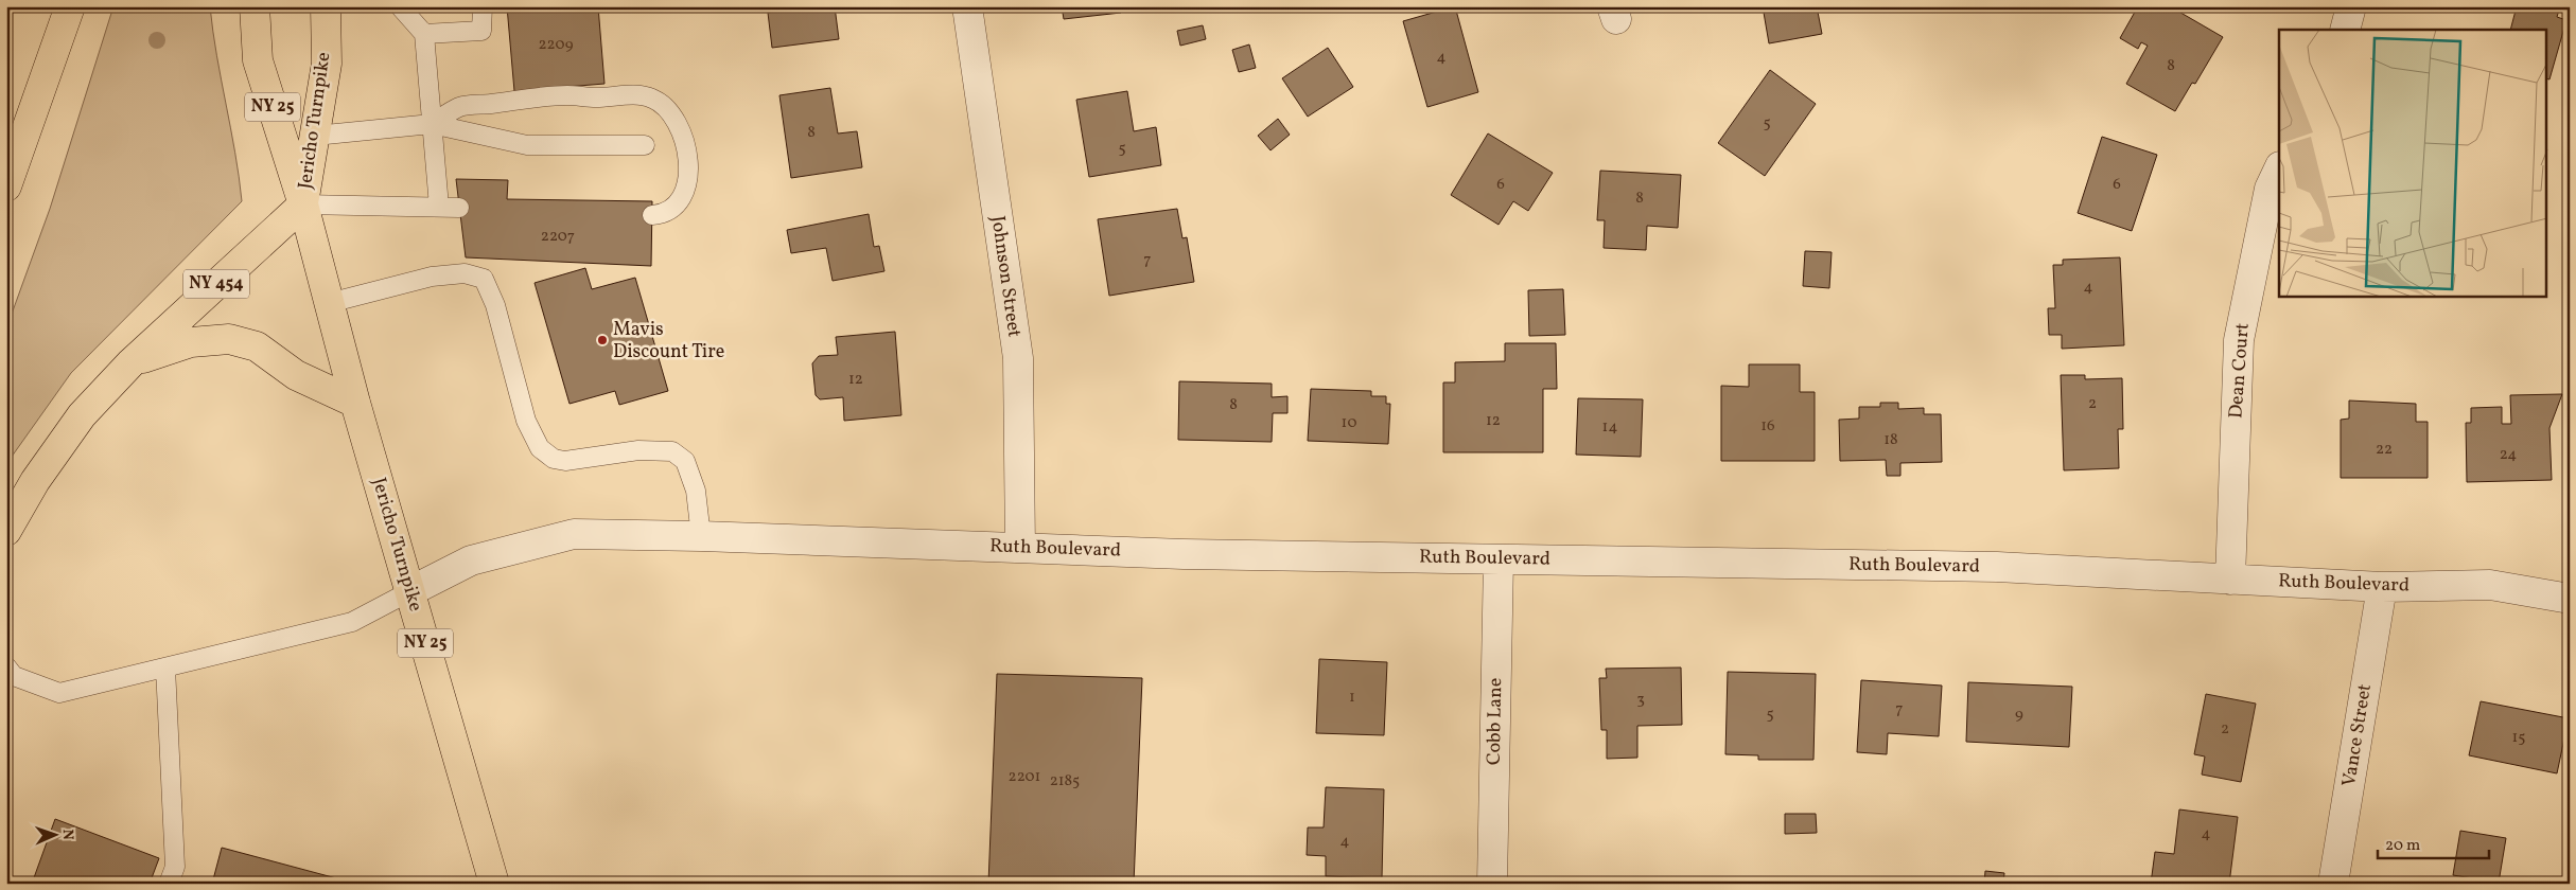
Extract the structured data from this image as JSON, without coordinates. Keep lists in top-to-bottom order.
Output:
{
  "streets": {
    "main road": ["NY 25", "Jericho Turnpike", "NY 454"],
    "street": [
      "Johnson Street",
      "Dean Court",
      "Ruth Boulevard",
      "Cobb Lane",
      "Vance Street"
    ]
  },
  "crossings": [
    ["Jericho Turnpike", "NY 454"],
    ["Jericho Turnpike", "Ruth Boulevard"],
    ["Johnson Street", "Ruth Boulevard"],
    ["Dean Court", "Ruth Boulevard"],
    ["Ruth Boulevard", "Cobb Lane"],
    ["Ruth Boulevard", "Vance Street"]
  ],
  "places": ["Mavis Discount Tire"],
  "house_numbers": [
    "2209",
    "4",
    "8",
    "5",
    "8",
    "5",
    "6",
    "6",
    "8",
    "2207",
    "7",
    "4",
    "12",
    "2",
    "8",
    "12",
    "10",
    "16",
    "14",
    "18",
    "22",
    "24",
    "1",
    "3",
    "7",
    "5",
    "9",
    "2",
    "15",
    "2201",
    "2185",
    "4",
    "4"
  ],
  "scale_bar": "20 m",
  "north": "right"
}
